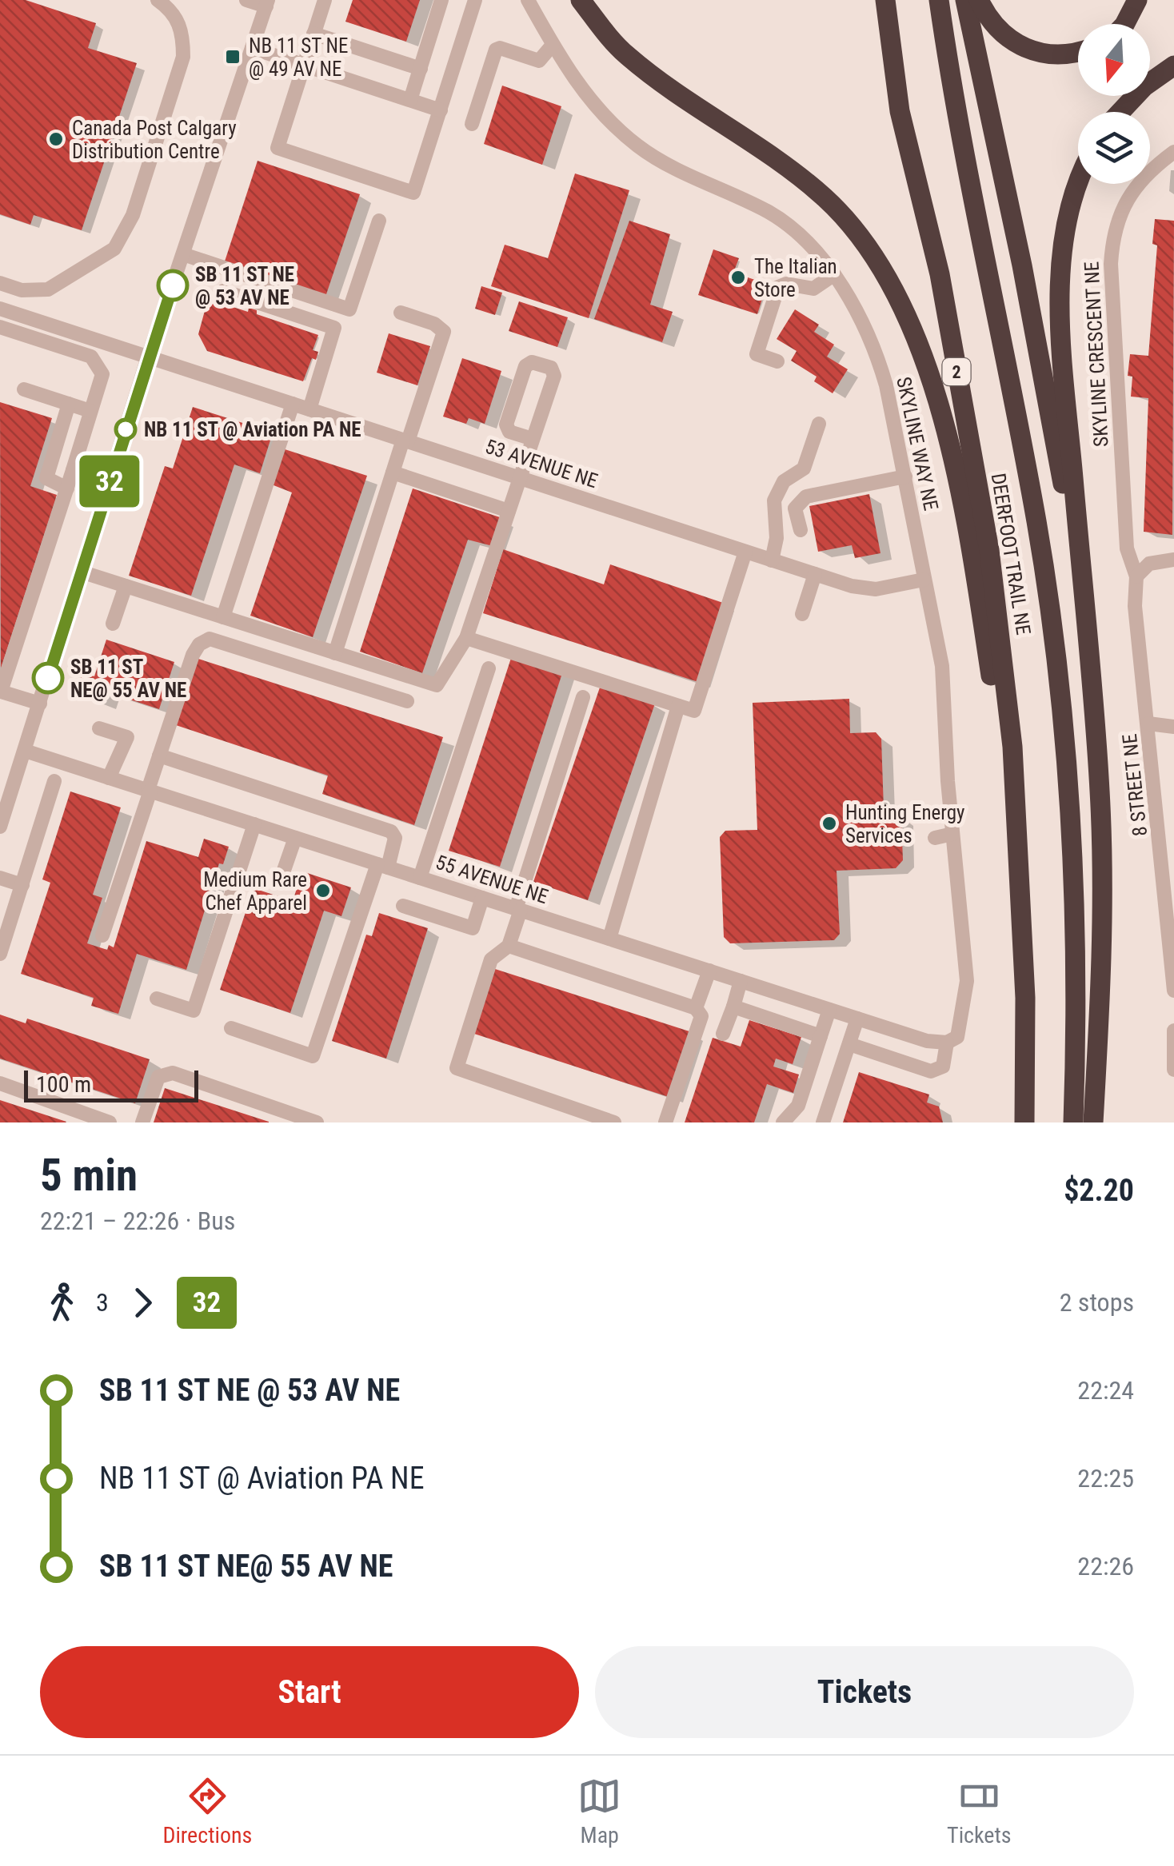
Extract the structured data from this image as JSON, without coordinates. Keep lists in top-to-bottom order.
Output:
{
  "streets": {
    "highway": ["2", "DEERFOOT TRAIL NE"],
    "street": [
      "SKYLINE CRESCENT NE",
      "SKYLINE WAY NE",
      "53 AVENUE NE",
      "8 STREET NE",
      "55 AVENUE NE"
    ]
  },
  "crossings": [
    ["SKYLINE CRESCENT NE", "8 STREET NE"],
    ["SKYLINE WAY NE", "53 AVENUE NE"],
    ["SKYLINE WAY NE", "55 AVENUE NE"]
  ],
  "places": {
    "transit": ["NB 11 ST NE @ 49 AV NE"],
    "other": [
      "Canada Post Calgary Distribution Centre",
      "The Italian Store",
      "SB 11 ST NE @ 53 AV NE",
      "NB 11 ST @ Aviation PA NE",
      "SB 11 ST NE@ 55 AV NE",
      "Hunting Energy Services",
      "Medium Rare Chef Apparel"
    ]
  },
  "lines": ["bus line 32"],
  "scale_bar": "100 m",
  "north": "bottom",
  "page": {
    "on_map": "32",
    "scale": "100 m",
    "heading": ["5 min", "22:21 – 22:26 · Bus", "$2.20"],
    "legs": ["3", "32", "2 stops"],
    "list": [
      {
        "name": "SB 11 ST NE @ 53 AV NE",
        "value": "22:24"
      },
      {
        "name": "NB 11 ST @ Aviation PA NE",
        "value": "22:25"
      },
      {
        "name": "SB 11 ST NE@ 55 AV NE",
        "value": "22:26"
      }
    ],
    "buttons": ["Start", "Tickets"],
    "tabs": ["Directions", "Map", "Tickets"]
  }
}
